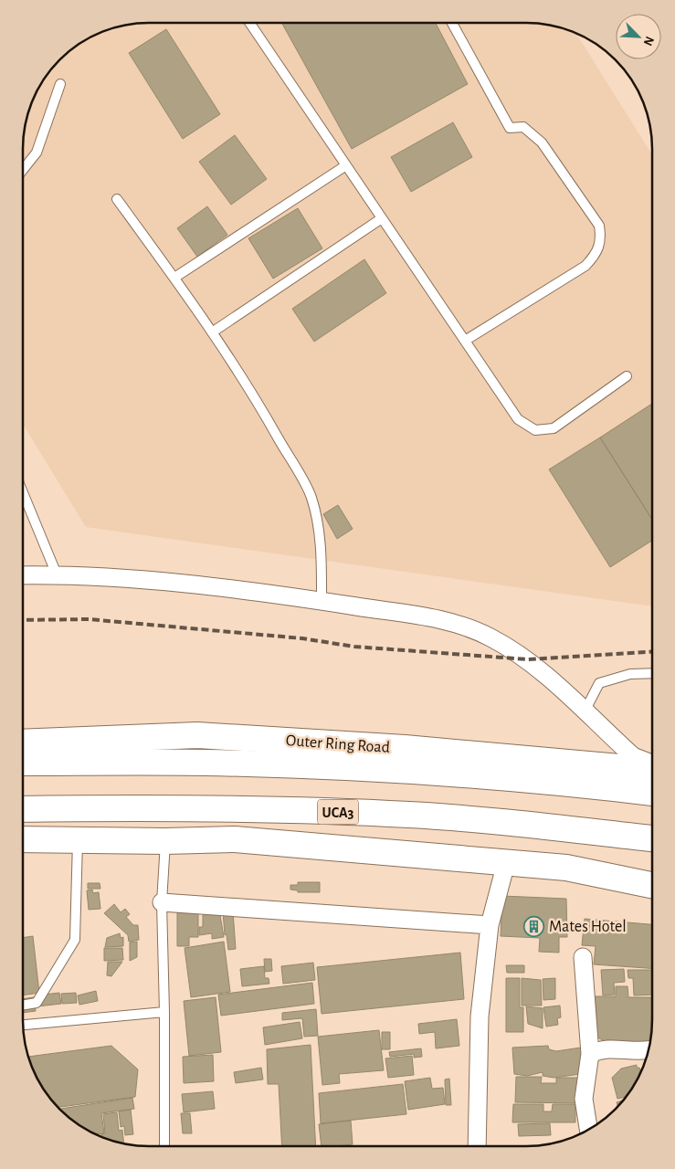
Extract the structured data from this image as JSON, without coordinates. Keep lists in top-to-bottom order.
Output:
{
  "streets": {
    "main road": ["Outer Ring Road", "UCA3"]
  },
  "places": {
    "building": ["Mates Hotel"]
  },
  "north": "bottom right"
}
